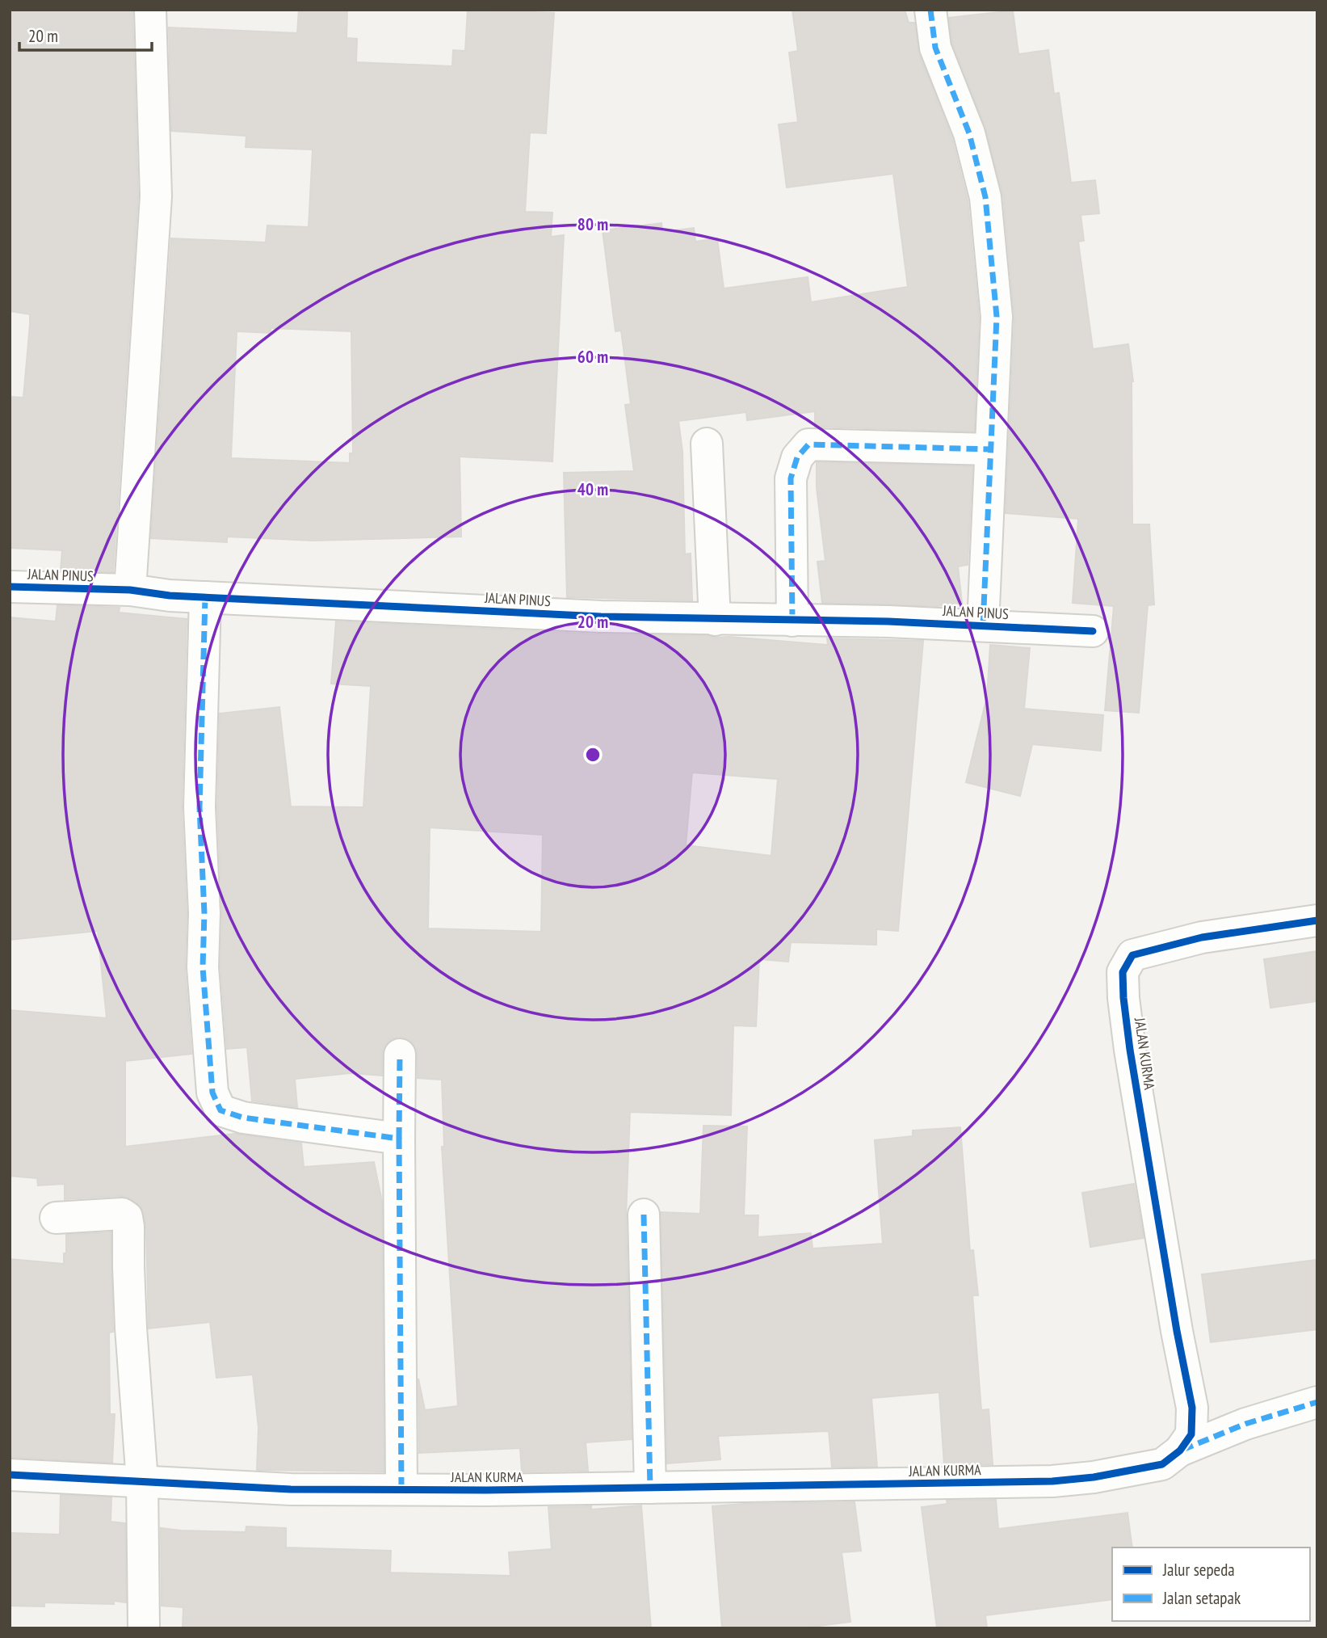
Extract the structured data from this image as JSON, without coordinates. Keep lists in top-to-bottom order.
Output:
{
  "streets": {
    "street": ["JALAN PINUS", "JALAN KURMA"]
  },
  "legend": ["Jalur sepeda", "Jalan setapak"],
  "scale_bar": "20 m",
  "rings": [
    "80 m",
    "60 m",
    "40 m",
    "20 m"
  ]
}
